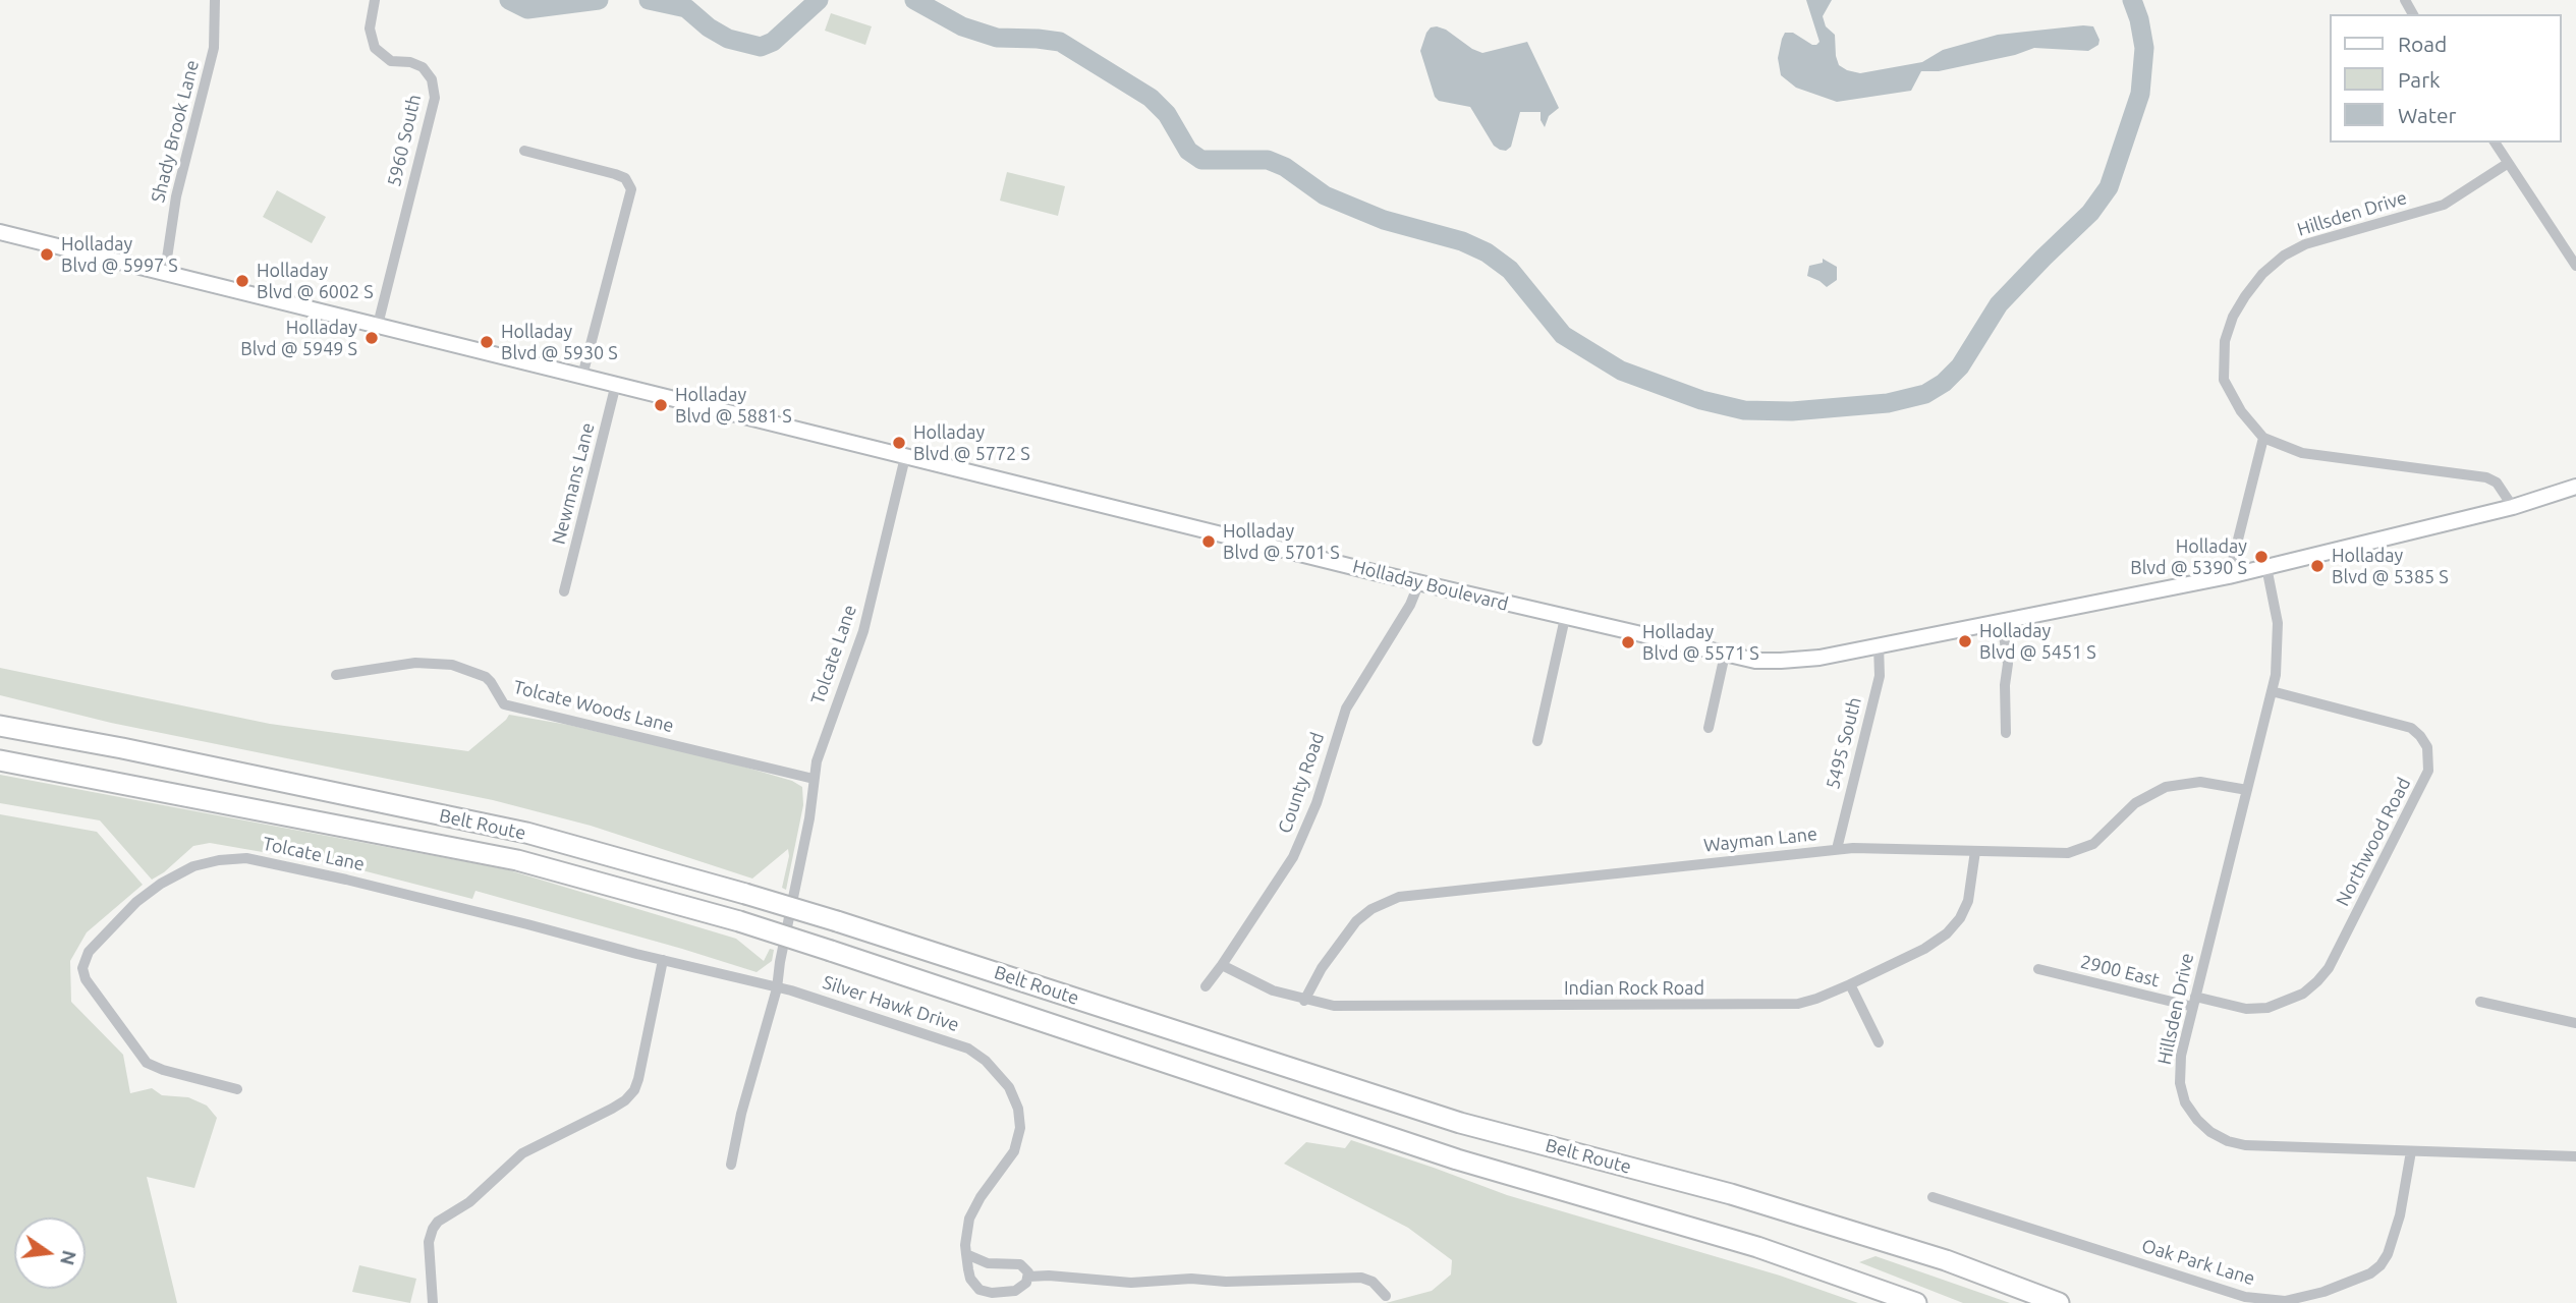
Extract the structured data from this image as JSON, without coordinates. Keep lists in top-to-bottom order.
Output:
{
  "streets": {
    "highway": ["Belt Route"],
    "main road": ["Holladay Boulevard"],
    "street": [
      "Shady Brook Lane",
      "5960 South",
      "Hillsden Drive",
      "Newmans Lane",
      "Tolcate Lane",
      "Tolcate Woods Lane",
      "5495 South",
      "County Road",
      "Wayman Lane",
      "Northwood Road",
      "2900 East",
      "Indian Rock Road",
      "Silver Hawk Drive",
      "Oak Park Lane"
    ]
  },
  "crossings": [
    ["Shady Brook Lane", "Holladay Boulevard"],
    ["5960 South", "Holladay Boulevard"],
    ["Hillsden Drive", "Holladay Boulevard"],
    ["Hillsden Drive", "Wayman Lane"],
    ["Hillsden Drive", "Northwood Road"],
    ["Hillsden Drive", "2900 East"],
    ["Hillsden Drive", "Oak Park Lane"],
    ["Newmans Lane", "Holladay Boulevard"],
    ["Holladay Boulevard", "Tolcate Lane"],
    ["Holladay Boulevard", "5495 South"],
    ["Holladay Boulevard", "County Road"],
    ["Tolcate Lane", "Tolcate Woods Lane"],
    ["Tolcate Lane", "Silver Hawk Drive"],
    ["5495 South", "Wayman Lane"],
    ["County Road", "Indian Rock Road"],
    ["Wayman Lane", "Indian Rock Road"],
    ["Northwood Road", "2900 East"]
  ],
  "places": [
    "Holladay Blvd @ 5997 S",
    "Holladay Blvd @ 6002 S",
    "Holladay Blvd @ 5949 S",
    "Holladay Blvd @ 5930 S",
    "Holladay Blvd @ 5881 S",
    "Holladay Blvd @ 5772 S",
    "Holladay Blvd @ 5701 S",
    "Holladay Blvd @ 5390 S",
    "Holladay Blvd @ 5385 S",
    "Holladay Blvd @ 5451 S",
    "Holladay Blvd @ 5571 S"
  ],
  "legend": ["Road", "Park", "Water"],
  "north": "right"
}
